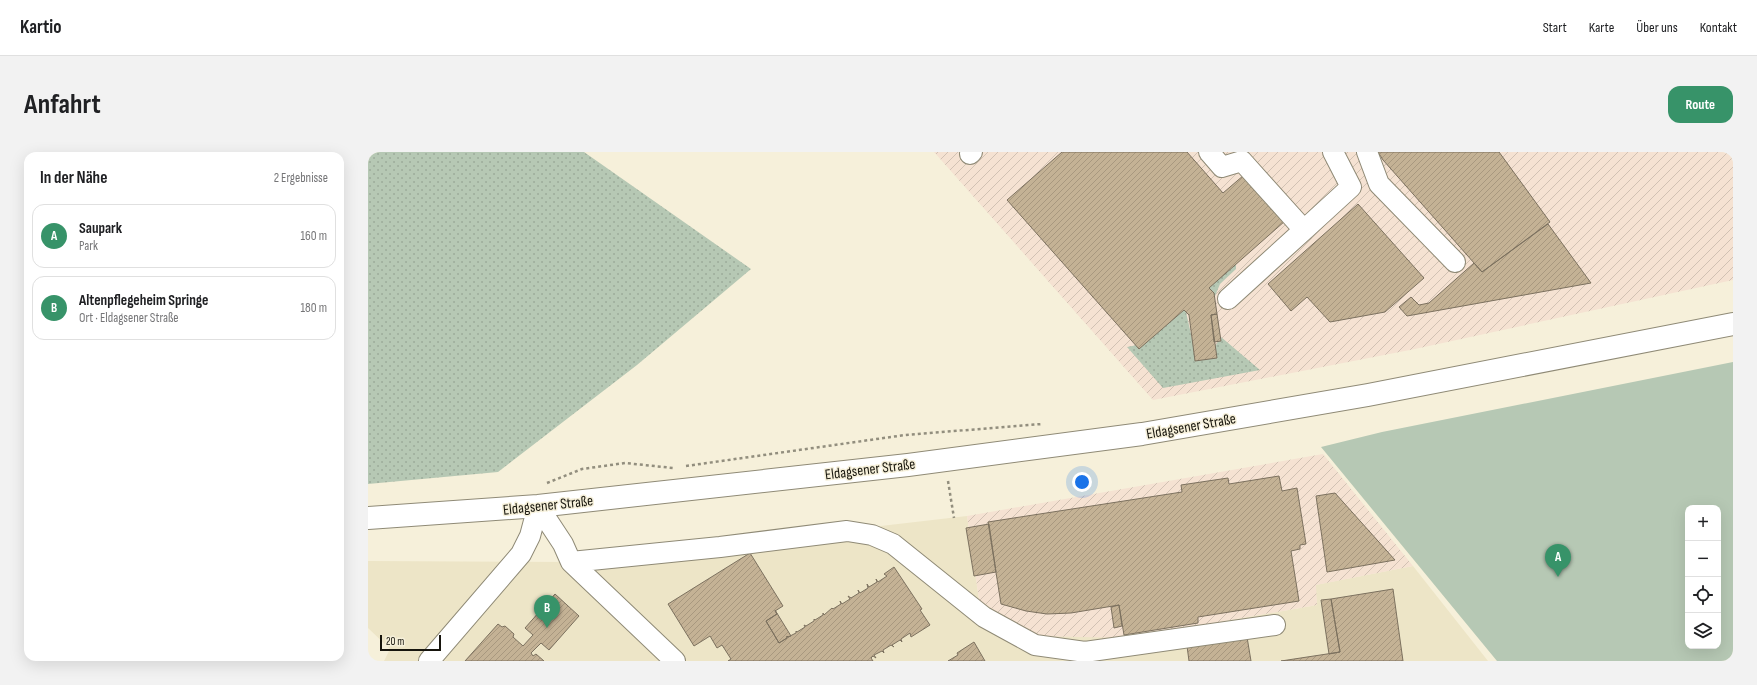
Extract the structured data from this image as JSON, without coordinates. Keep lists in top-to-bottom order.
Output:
{
  "streets": {
    "main road": ["Eldagsener Straße"]
  },
  "scale_bar": "20 m",
  "page": {
    "header": "Kartio",
    "nav": [
      "Start",
      "Karte",
      "Über uns",
      "Kontakt"
    ],
    "buttons": "Route",
    "title": "Anfahrt",
    "heading": ["In der Nähe", "2 Ergebnisse"],
    "list": [
      {
        "mark": "A",
        "name": "Saupark",
        "note": "Park",
        "value": "160 m"
      },
      {
        "mark": "B",
        "name": "Altenpflegeheim Springe",
        "note": "Ort · Eldagsener Straße",
        "value": "180 m"
      }
    ],
    "map_buttons": ["+", "−"],
    "pins": ["A", "B"],
    "scale": "20 m"
  }
}
